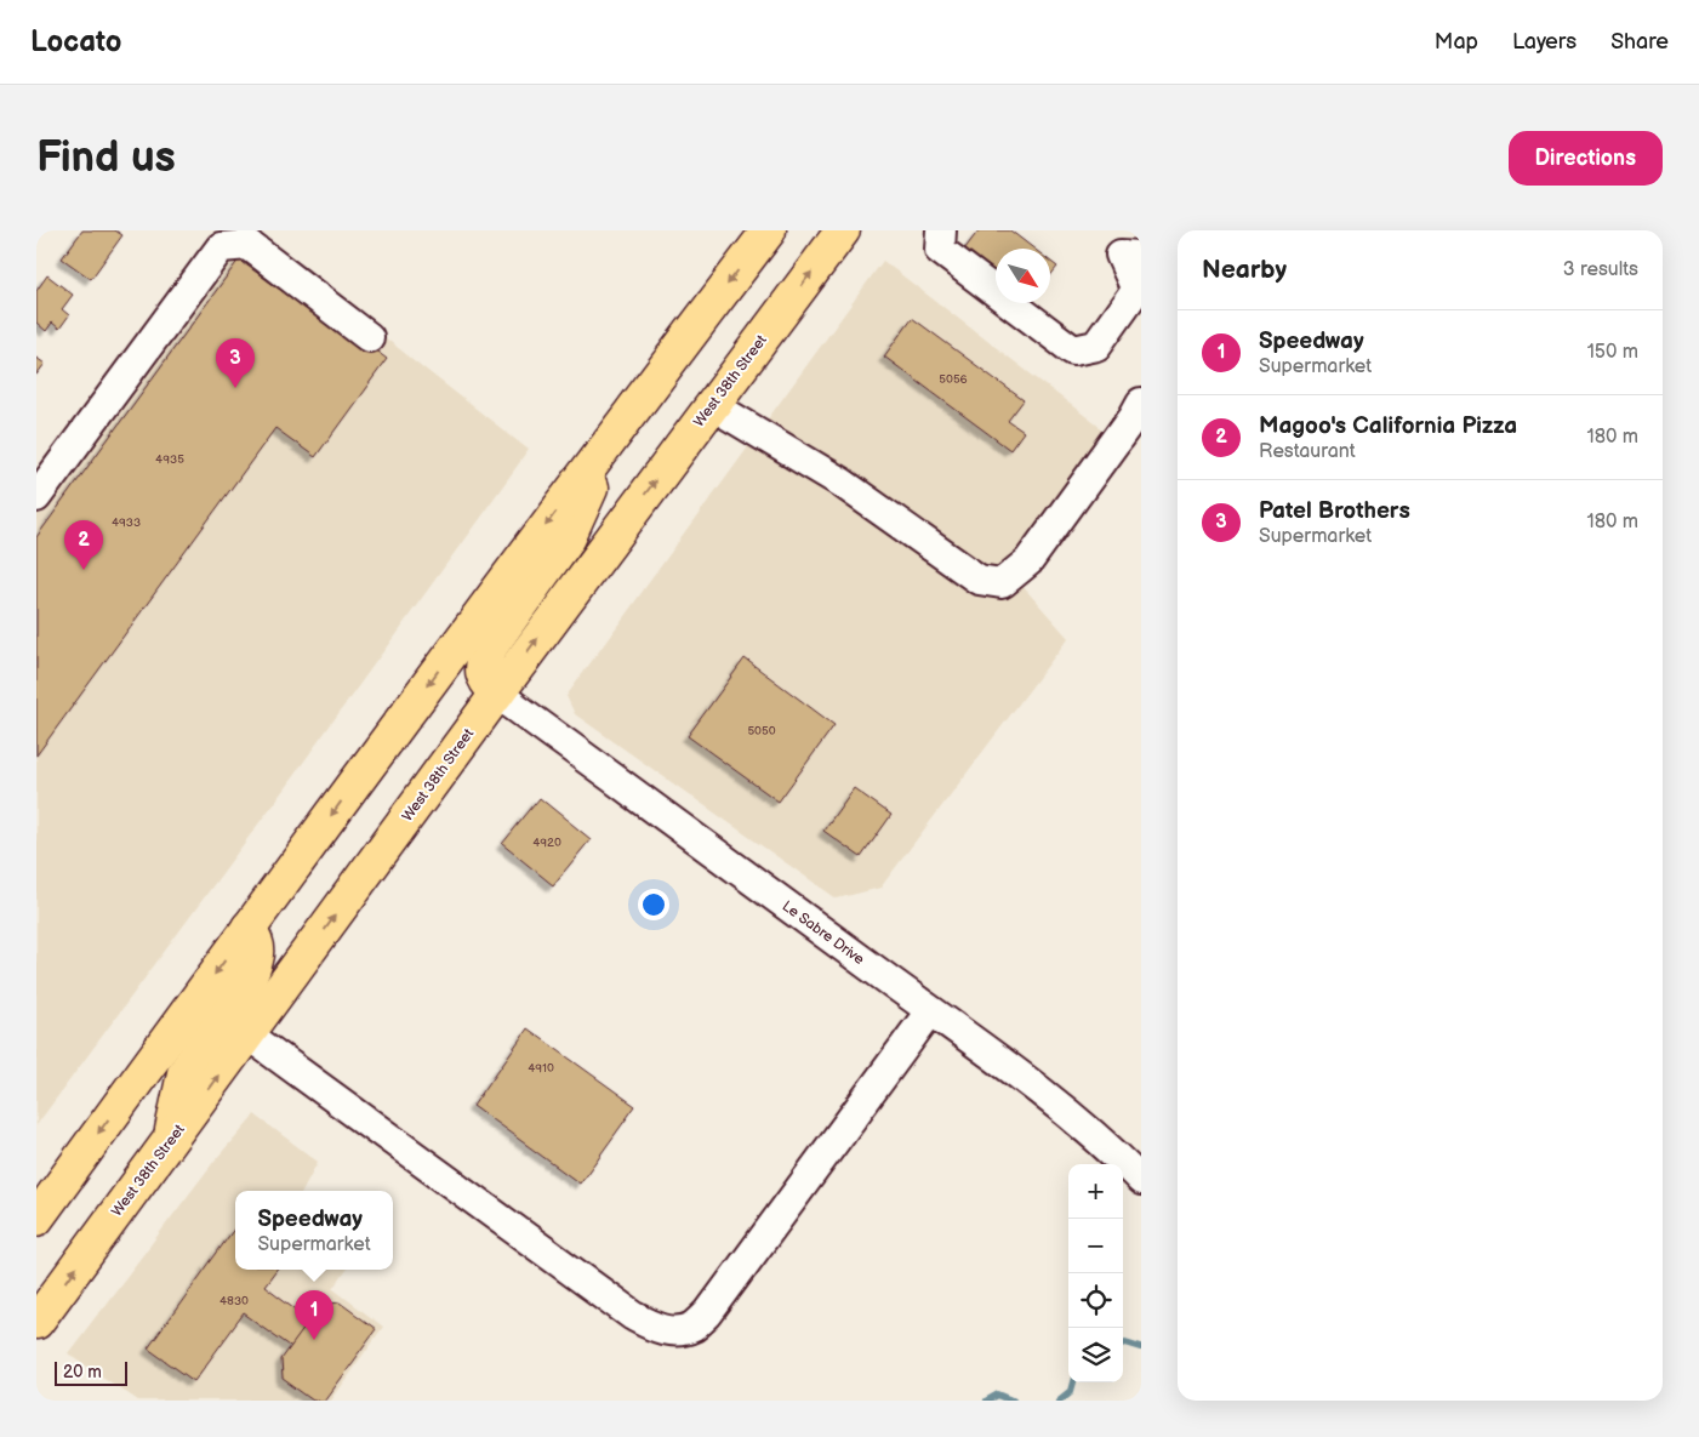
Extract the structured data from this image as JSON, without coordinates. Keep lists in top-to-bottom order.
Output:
{
  "streets": {
    "main road": ["West 38th Street"],
    "street": ["Le Sabre Drive"]
  },
  "crossings": [
    ["West 38th Street", "Le Sabre Drive"]
  ],
  "house_numbers": [
    "5056",
    "4935",
    "4933",
    "5050",
    "4920",
    "4910",
    "4830"
  ],
  "scale_bar": "20 m",
  "north": "bottom right",
  "page": {
    "header": "Locato",
    "nav": ["Map", "Layers", "Share"],
    "buttons": "Directions",
    "title": "Find us",
    "heading": ["Nearby", "3 results"],
    "list": [
      {
        "mark": "1",
        "name": "Speedway",
        "note": "Supermarket",
        "value": "150 m"
      },
      {
        "mark": "2",
        "name": "Magoo's California Pizza",
        "note": "Restaurant",
        "value": "180 m"
      },
      {
        "mark": "3",
        "name": "Patel Brothers",
        "note": "Supermarket",
        "value": "180 m"
      }
    ],
    "pins": ["3", "2", "1"],
    "map_buttons": ["+", "−"],
    "popup": ["Speedway", "Supermarket"],
    "scale": "20 m"
  }
}
